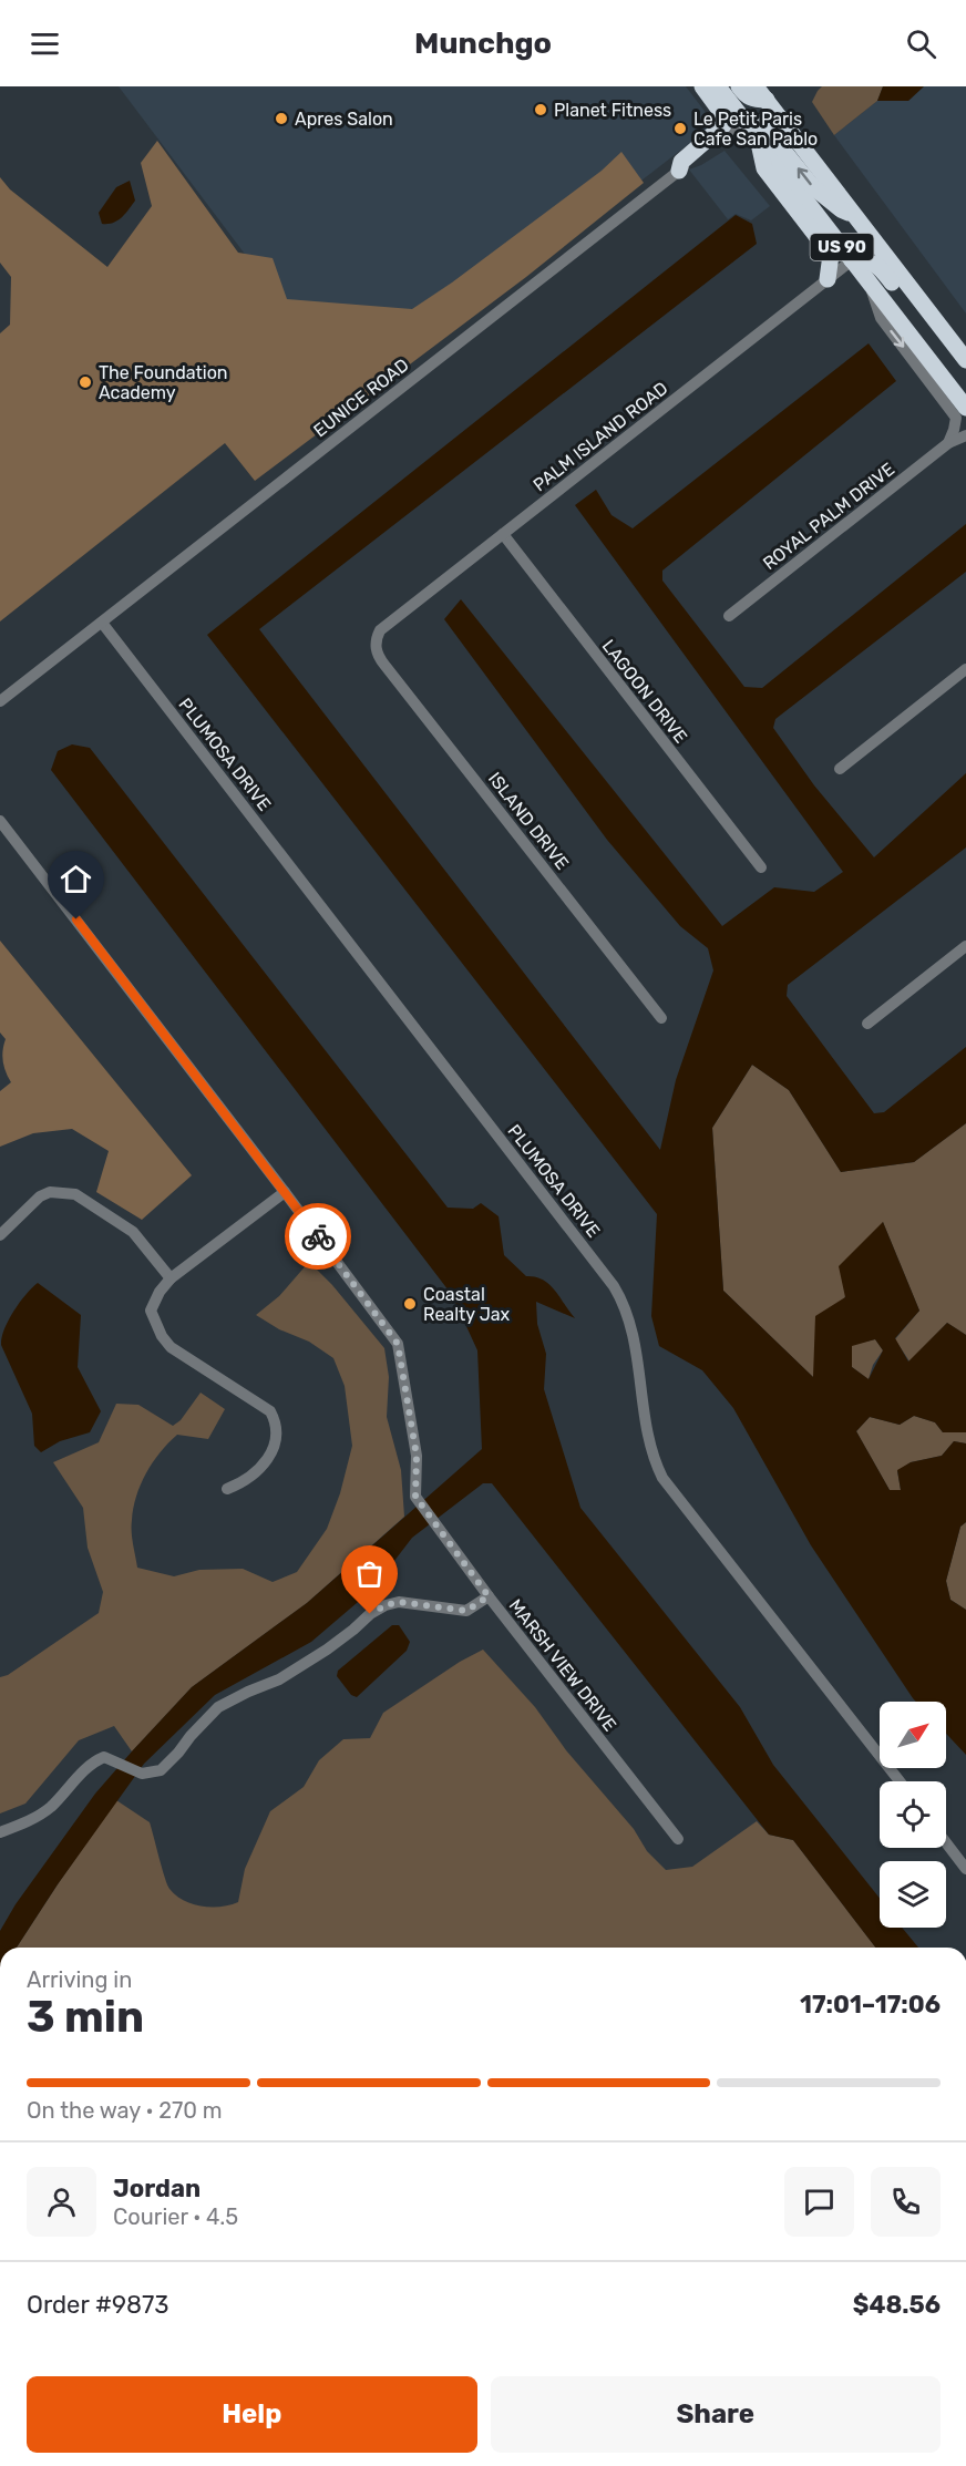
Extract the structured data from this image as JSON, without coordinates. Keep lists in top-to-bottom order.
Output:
{
  "streets": {
    "highway": ["US 90"],
    "street": [
      "EUNICE ROAD",
      "PALM ISLAND ROAD",
      "ROYAL PALM DRIVE",
      "LAGOON DRIVE",
      "PLUMOSA DRIVE",
      "ISLAND DRIVE",
      "MARSH VIEW DRIVE"
    ]
  },
  "crossings": [
    ["US 90", "EUNICE ROAD"],
    ["US 90", "PALM ISLAND ROAD"],
    ["EUNICE ROAD", "PLUMOSA DRIVE"],
    ["PALM ISLAND ROAD", "LAGOON DRIVE"],
    ["PALM ISLAND ROAD", "ISLAND DRIVE"]
  ],
  "places": [
    "Planet Fitness",
    "Apres Salon",
    "Le Petit Paris Cafe San Pablo",
    "The Foundation Academy",
    "Coastal Realty Jax"
  ],
  "north": "top right",
  "page": {
    "header": "Munchgo",
    "heading": ["3 min", "Arriving in", "17:01–17:06"],
    "panel": [
      "Jordan",
      "Courier · 4.5",
      "Order #9873",
      "$48.56"
    ],
    "bar": "On the way · 270 m",
    "buttons": ["Help", "Share"]
  }
}
